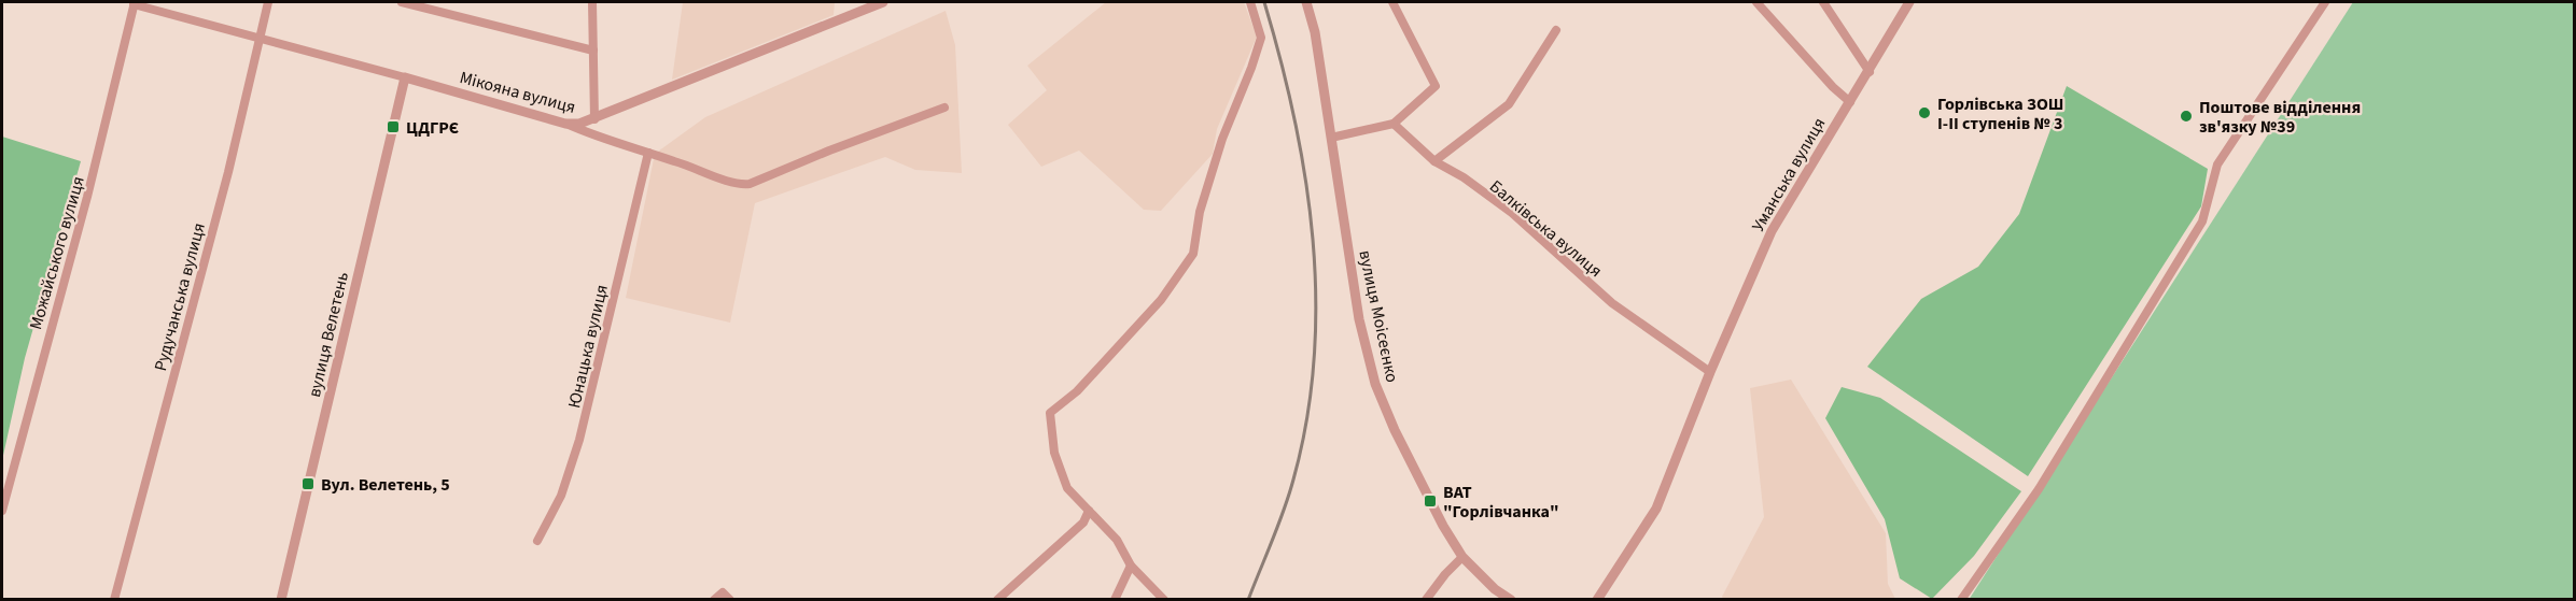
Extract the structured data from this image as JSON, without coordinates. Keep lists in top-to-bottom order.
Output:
{
  "streets": {
    "street": [
      "Мікояна вулиця",
      "Уманська вулиця",
      "Балківська вулиця",
      "Можайського вулиця",
      "Рудучанська вулиця",
      "вулиця Моісеєнко",
      "вулиця Велетень",
      "Юнацька вулиця"
    ]
  },
  "crossings": [
    ["Мікояна вулиця", "Можайського вулиця"],
    ["Мікояна вулиця", "Рудучанська вулиця"],
    ["Мікояна вулиця", "вулиця Велетень"],
    ["Уманська вулиця", "Балківська вулиця"]
  ],
  "places": {
    "other": ["Горлівська ЗОШ І-ІІ ступенів № 3", "Поштове відділення зв'язку №39"],
    "transit": ["ЦДГРЄ", "Вул. Велетень, 5", "ВАТ \"Горлівчанка\""]
  }
}
